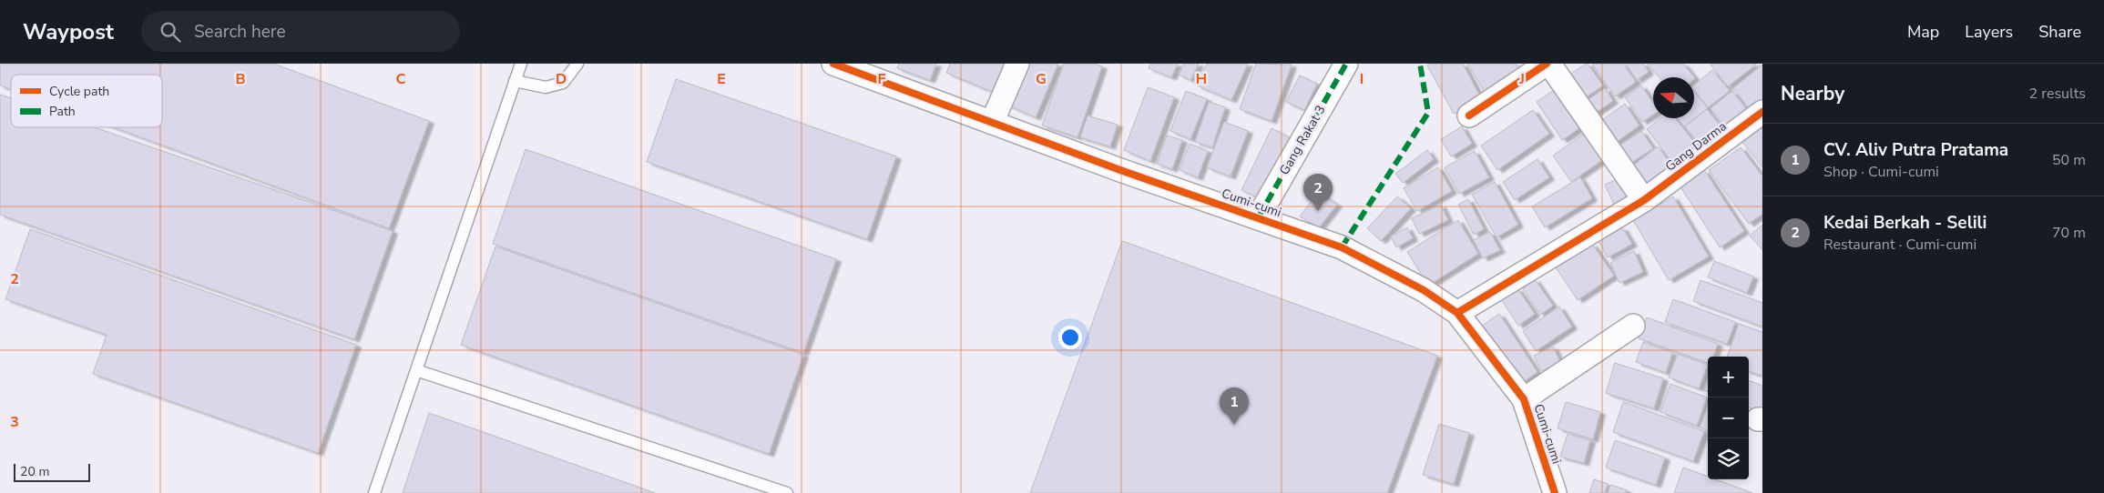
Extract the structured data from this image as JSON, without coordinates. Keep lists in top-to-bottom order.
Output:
{
  "streets": {
    "street": ["Gang Rakat 3", "Gang Darma", "Cumi-cumi"]
  },
  "crossings": [
    ["Gang Rakat 3", "Cumi-cumi"],
    ["Gang Darma", "Cumi-cumi"]
  ],
  "legend": ["Cycle path", "Path"],
  "scale_bar": "20 m",
  "north": "left",
  "page": {
    "header": "Waypost",
    "search": "Search here",
    "nav": ["Map", "Layers", "Share"],
    "heading": ["Nearby", "2 results"],
    "list": [
      {
        "mark": "1",
        "name": "CV. Aliv Putra Pratama",
        "note": "Shop · Cumi-cumi",
        "value": "50 m"
      },
      {
        "mark": "2",
        "name": "Kedai Berkah - Selili",
        "note": "Restaurant · Cumi-cumi",
        "value": "70 m"
      }
    ],
    "pins": ["2", "1"],
    "map_buttons": ["+", "−"],
    "scale": "20 m"
  },
  "grid": {
    "columns": [
      "B",
      "C",
      "D",
      "E",
      "F",
      "G",
      "H",
      "I",
      "J"
    ],
    "rows": ["2", "3"]
  }
}
